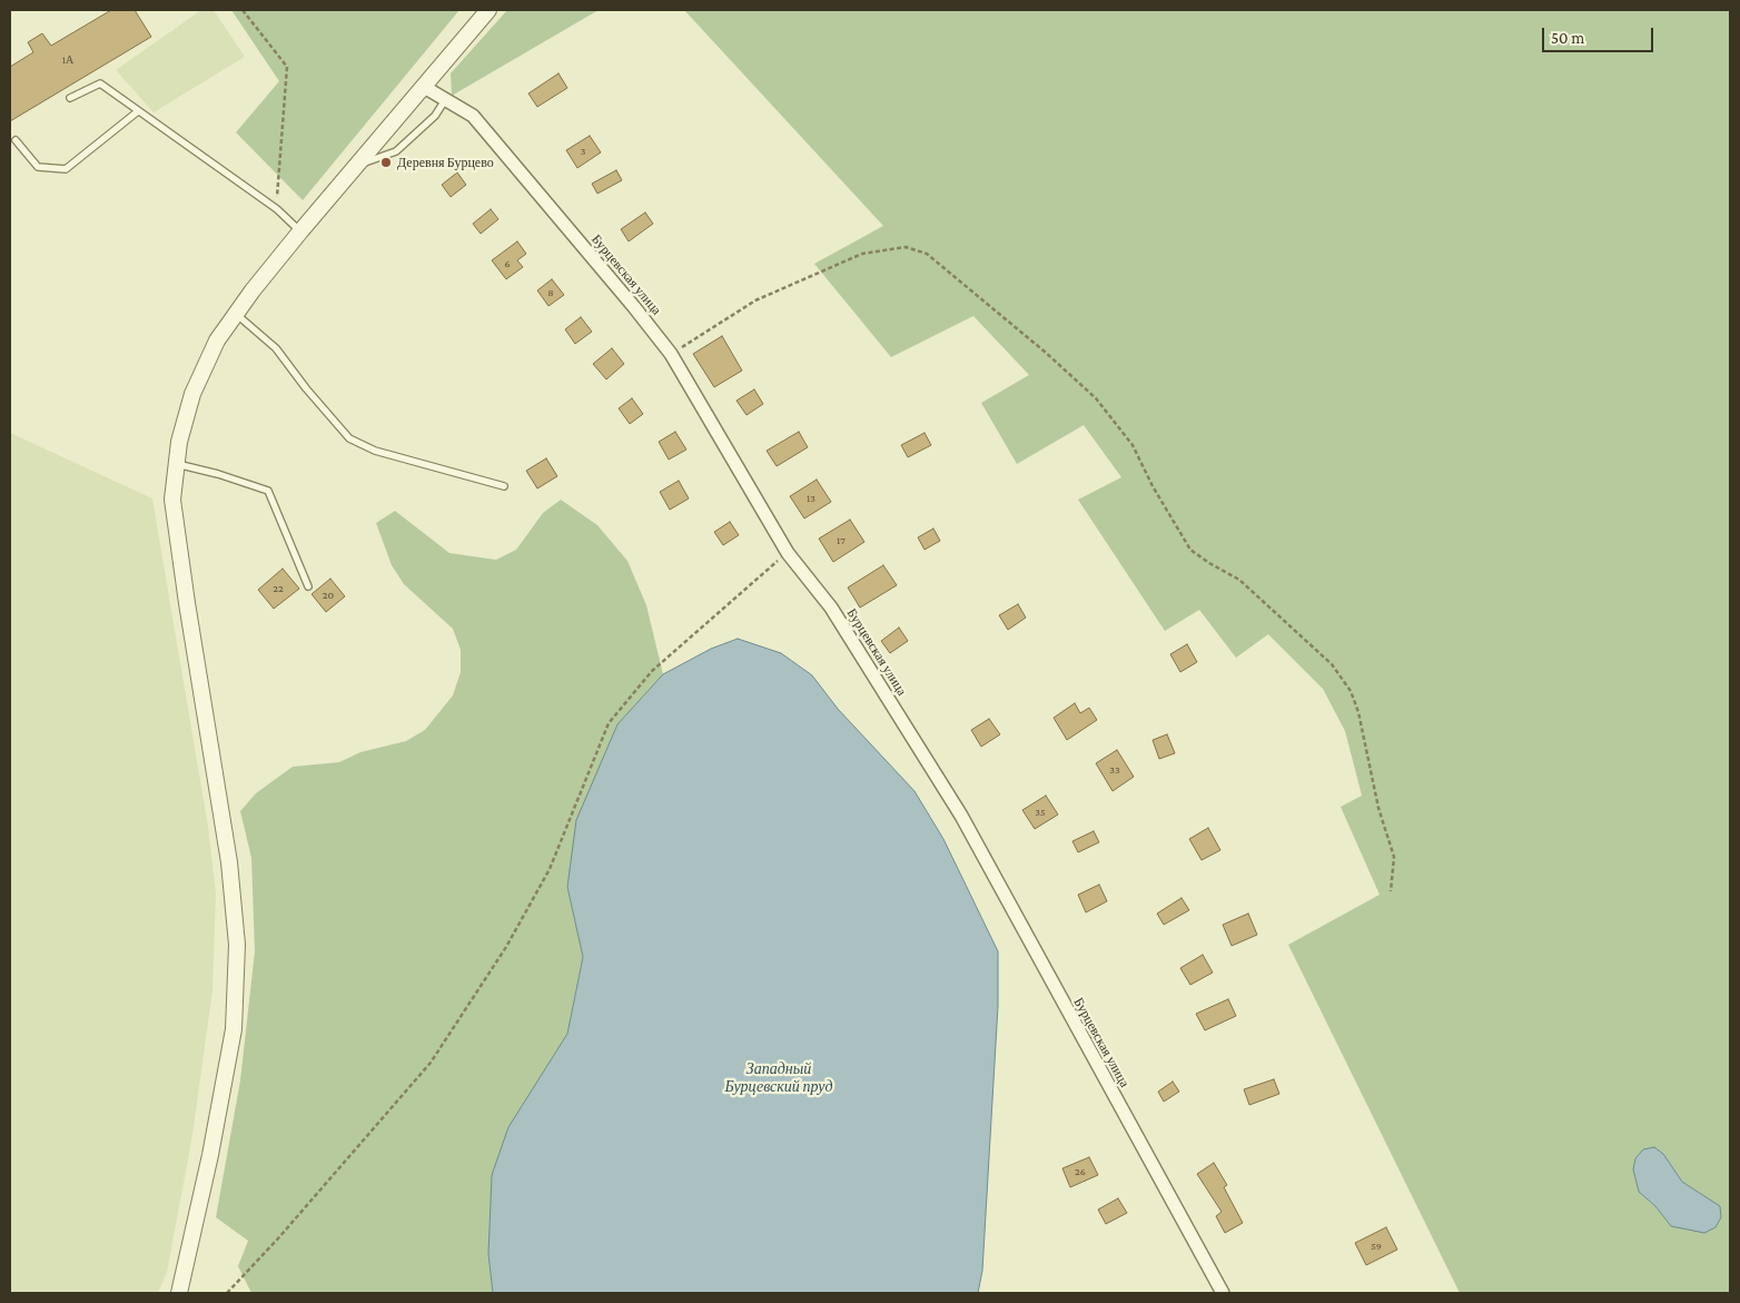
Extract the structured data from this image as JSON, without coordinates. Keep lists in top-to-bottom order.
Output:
{
  "streets": {
    "street": ["Бурцевская улица"]
  },
  "water": ["Западный Бурцевский пруд"],
  "places": ["Деревня Бурцево"],
  "house_numbers": [
    "1А",
    "3",
    "6",
    "8",
    "13",
    "17",
    "22",
    "20",
    "33",
    "35",
    "26",
    "59"
  ],
  "scale_bar": "50 m"
}
